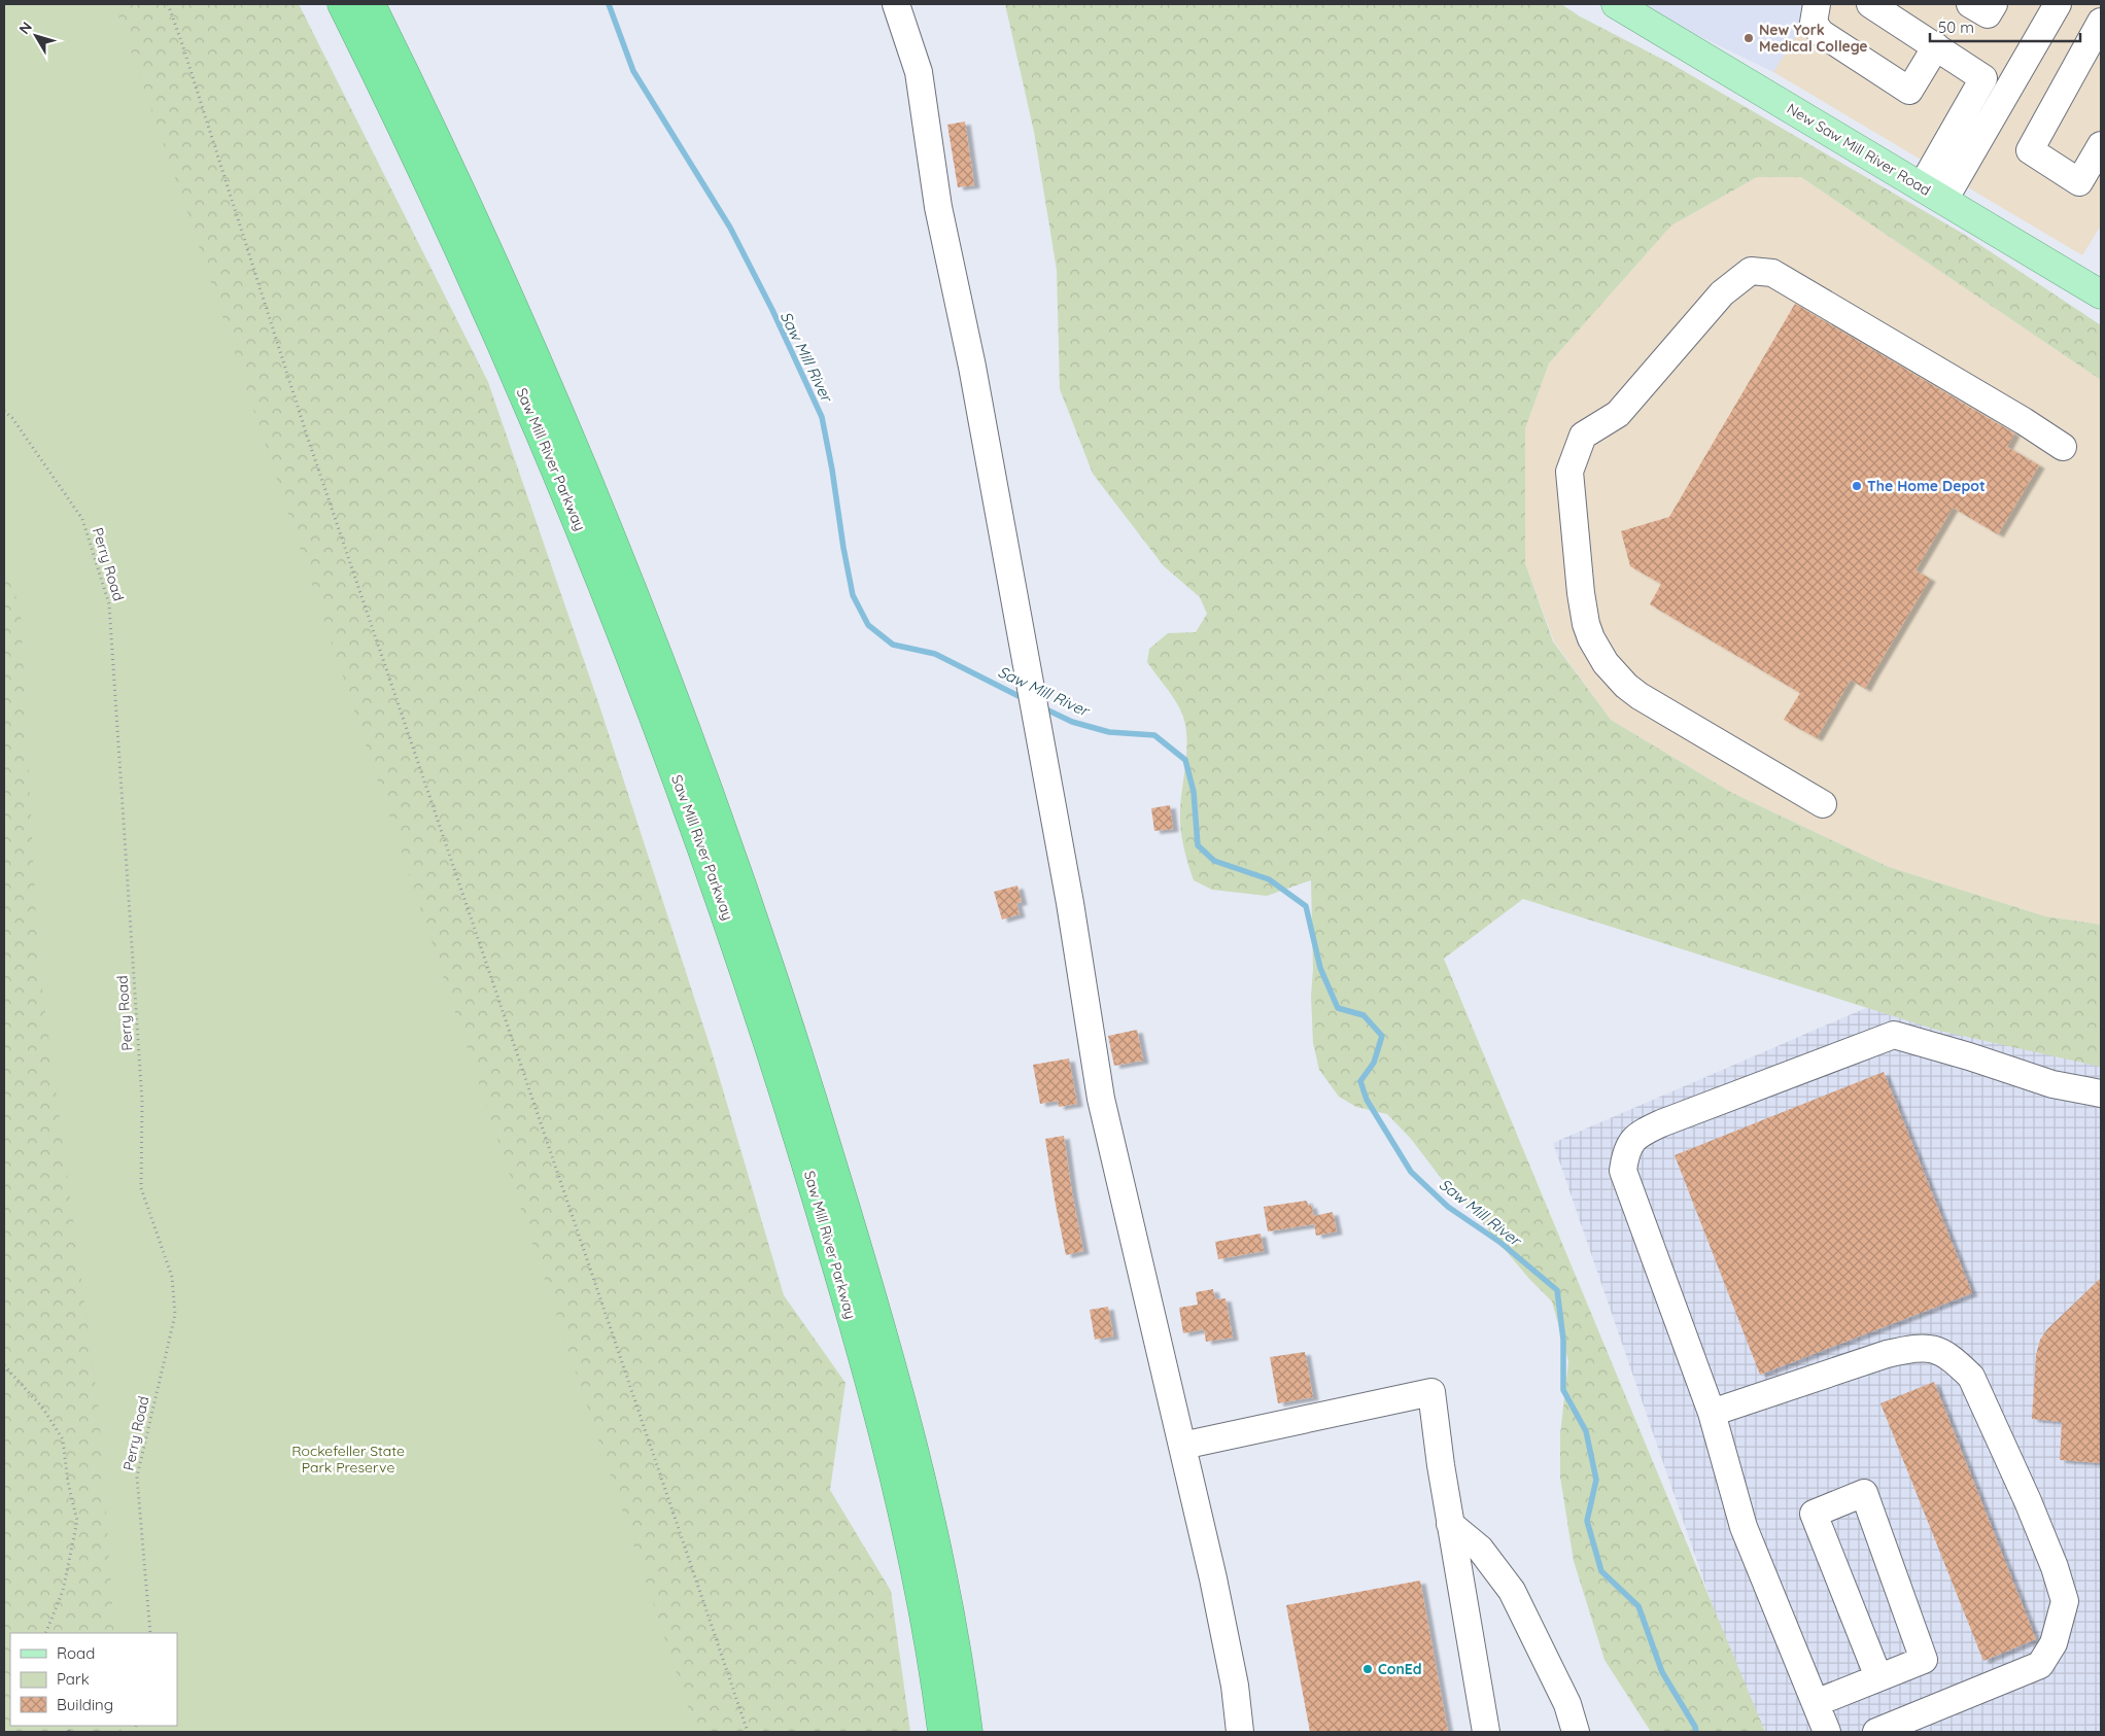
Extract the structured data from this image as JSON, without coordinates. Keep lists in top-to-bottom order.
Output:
{
  "streets": {
    "highway": ["Saw Mill River Parkway"],
    "main road": ["New Saw Mill River Road"],
    "path": ["Perry Road"]
  },
  "water": ["Saw Mill River"],
  "parks": ["Rockefeller State Park Preserve"],
  "places": ["New York Medical College", "The Home Depot", "ConEd"],
  "legend": ["Road", "Park", "Building"],
  "scale_bar": "50 m",
  "north": "top left"
}
